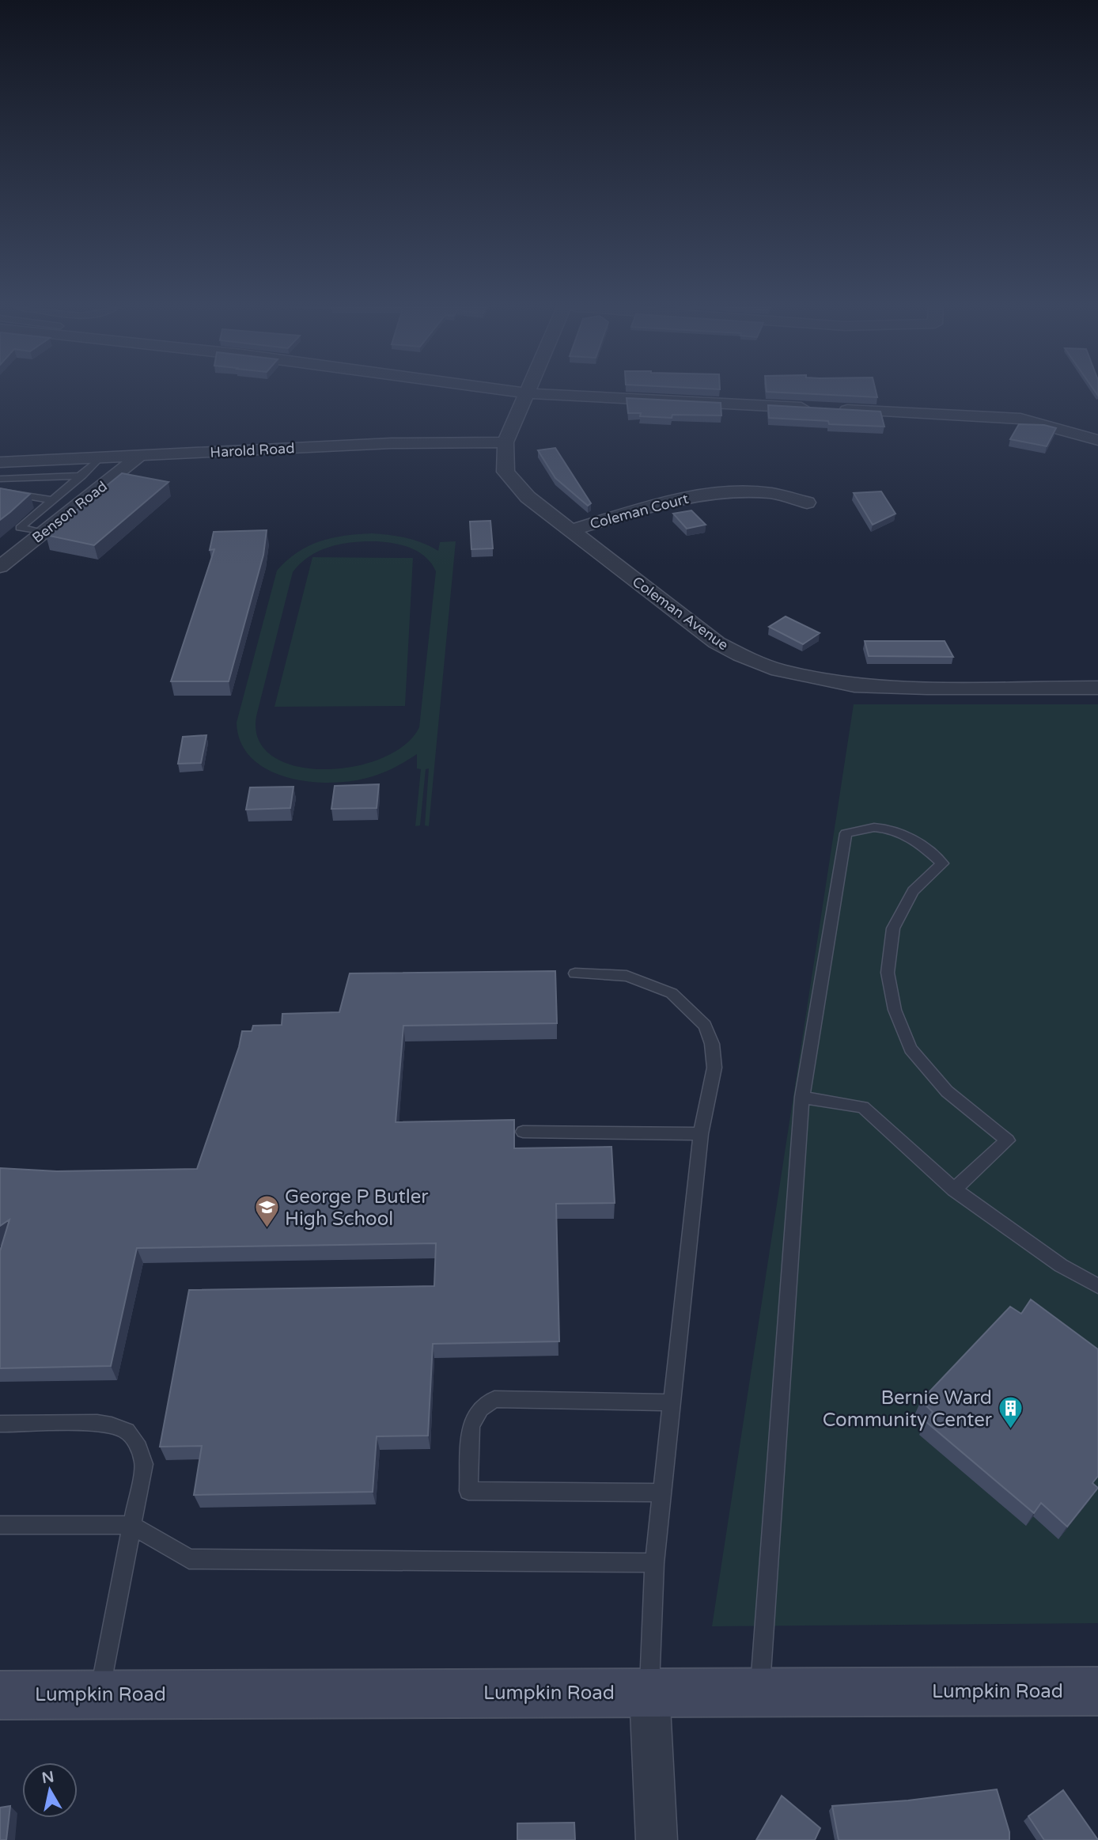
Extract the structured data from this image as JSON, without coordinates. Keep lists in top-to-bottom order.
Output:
{
  "streets": {
    "main road": ["Lumpkin Road"],
    "street": [
      "Harold Road",
      "Coleman Court",
      "Benson Road",
      "Coleman Avenue"
    ]
  },
  "crossings": [
    ["Harold Road", "Benson Road"],
    ["Harold Road", "Coleman Avenue"],
    ["Coleman Court", "Coleman Avenue"]
  ],
  "places": {
    "school or university": ["George P Butler High School"],
    "building": ["Bernie Ward Community Center"]
  },
  "north": "top"
}
